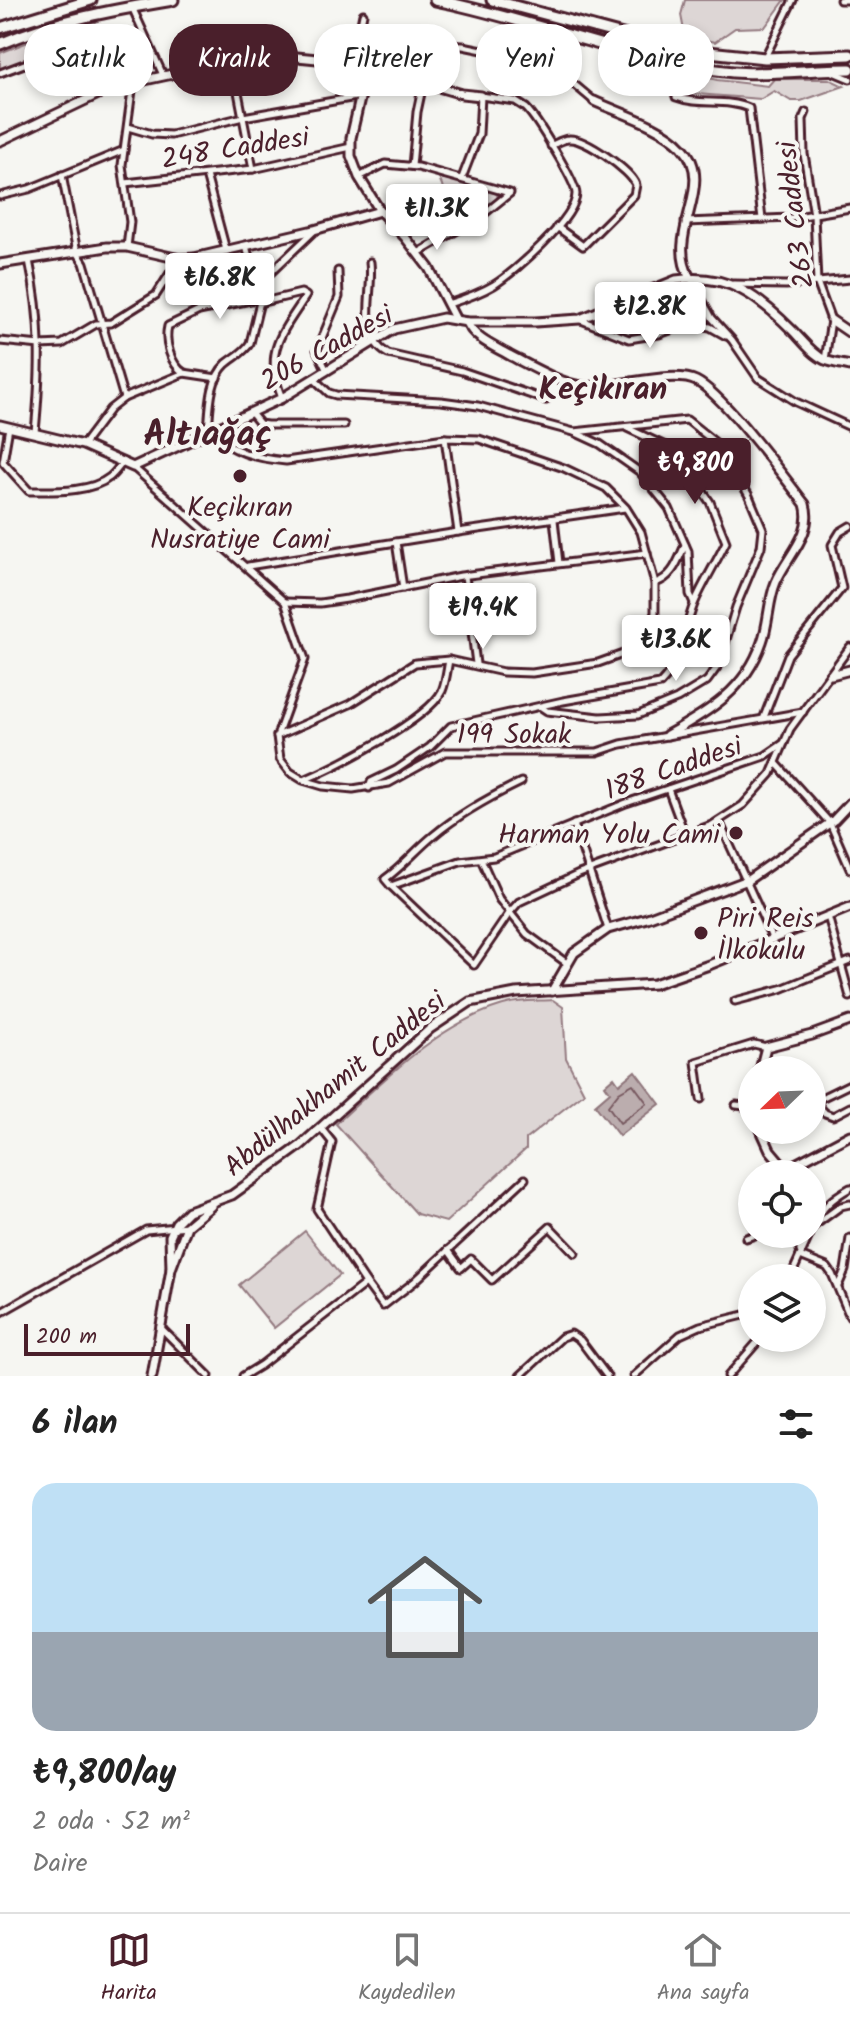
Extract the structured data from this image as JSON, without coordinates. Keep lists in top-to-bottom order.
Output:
{
  "streets": {
    "street": [
      "248 Caddesi",
      "263 Caddesi",
      "206 Caddesi",
      "199 Sokak",
      "188 Caddesi",
      "Abdülhakhamit Caddesi"
    ]
  },
  "crossings": [
    ["263 Caddesi", "206 Caddesi"]
  ],
  "districts": ["Keçikıran", "Altıağaç"],
  "places": ["Keçikıran Nusratiye Cami", "Harman Yolu Cami", "Piri Reis İlkokulu"],
  "scale_bar": "200 m",
  "north": "bottom left",
  "page": {
    "chip": [
      "Satılık",
      "Kiralık",
      "Filtreler",
      "Yeni",
      "Daire"
    ],
    "price": [
      "₺11.3K",
      "₺16.8K",
      "₺12.8K",
      "₺9,800",
      "₺19.4K",
      "₺13.6K"
    ],
    "scale": "200 m",
    "heading": "6 ilan",
    "list": [
      {
        "name": "₺9,800/ay",
        "note": "2 oda · 52 m² · Daire"
      }
    ],
    "tabs": ["Harita", "Kaydedilen", "Ana sayfa"]
  }
}
